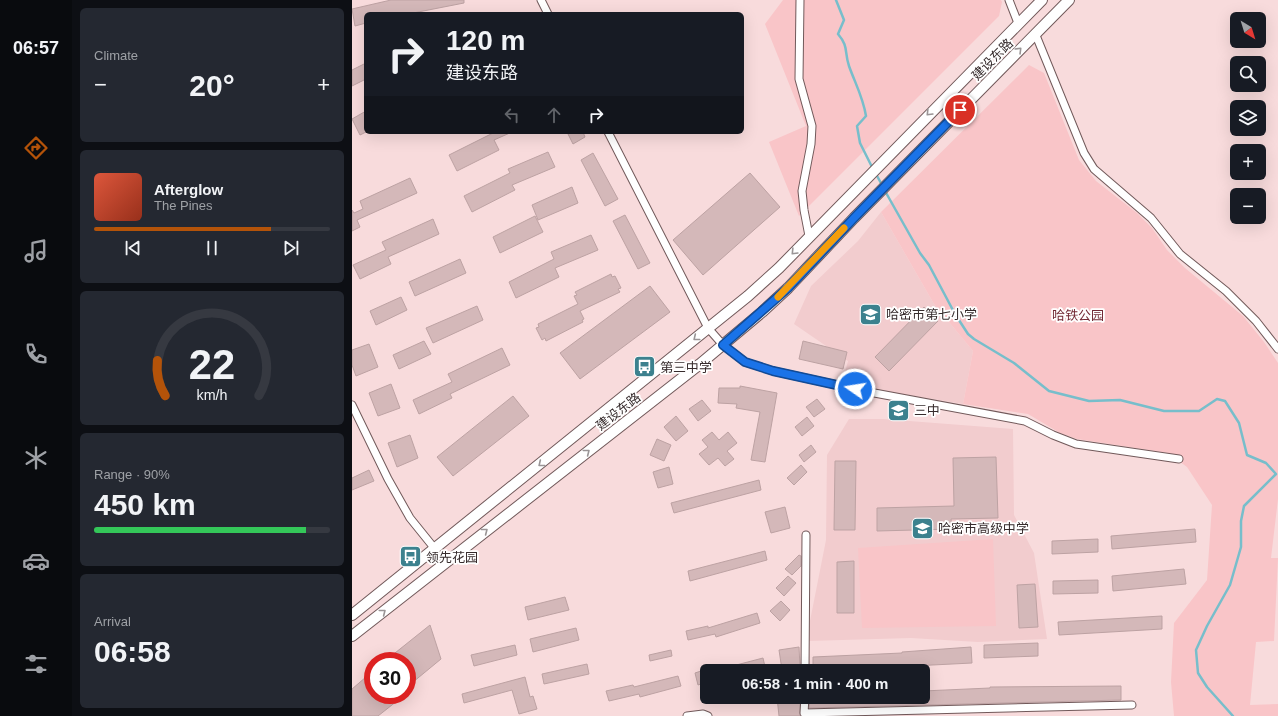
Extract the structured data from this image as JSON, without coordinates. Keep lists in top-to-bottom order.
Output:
{
  "streets": {
    "main road": ["建设东路"]
  },
  "parks": ["哈铁公园"],
  "places": {
    "school or university": ["哈密市第七小学", "三中", "哈密市高级中学"],
    "bus stop": ["第三中学", "领先花园"]
  },
  "north": "bottom right",
  "page": {
    "tabs": "06:57",
    "tile": [
      "Climate",
      ["Range · 90%", "450 km"],
      ["Arrival", "06:58"]
    ],
    "map_buttons": ["+", "−"],
    "turn": ["120 m", "建设东路"],
    "heat": ["−", "20°", "+"],
    "song": ["Afterglow", "The Pines"],
    "limit": "30",
    "trip": "06:58 · 1 min · 400 m",
    "gauge": ["22", "km/h"]
  }
}
